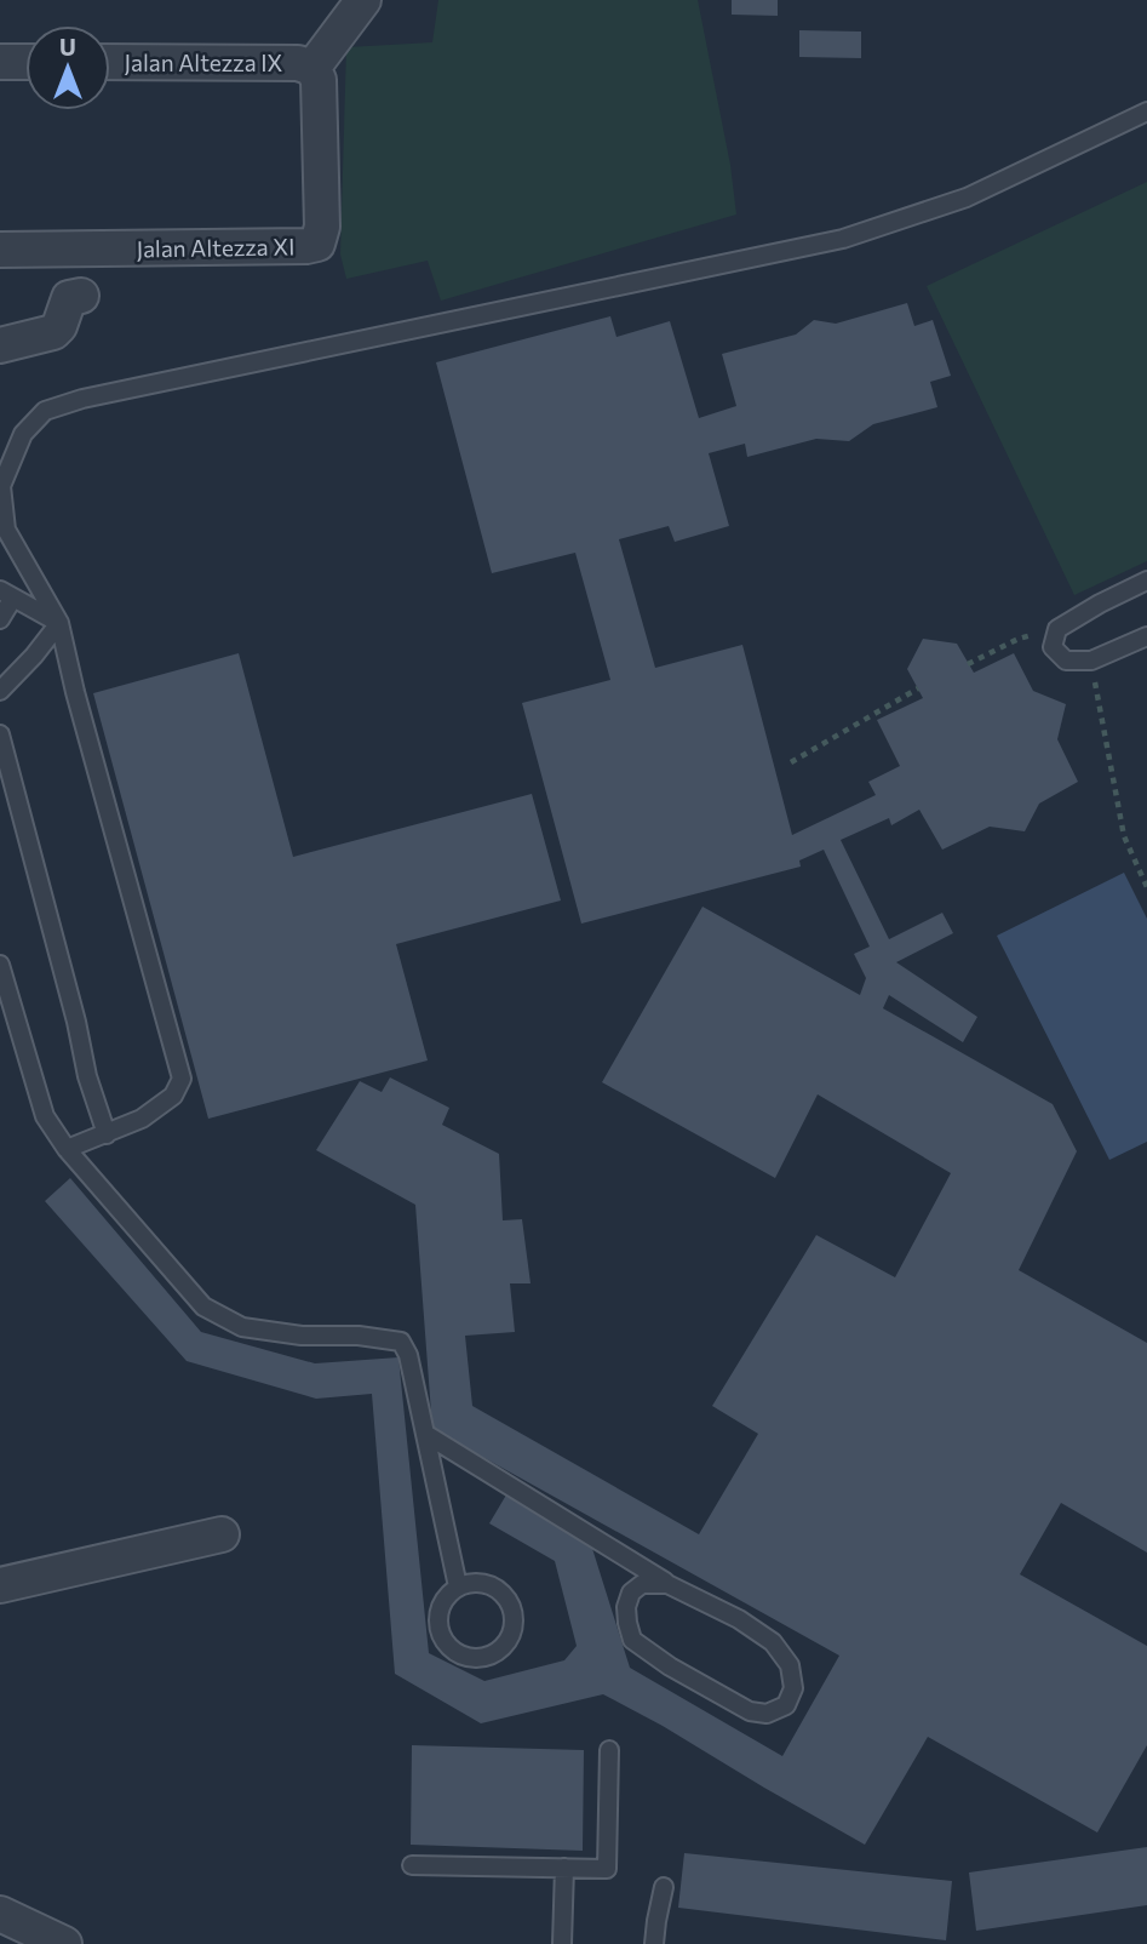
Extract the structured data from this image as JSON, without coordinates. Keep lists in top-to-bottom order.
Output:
{
  "streets": {
    "street": ["Jalan Altezza IX", "Jalan Altezza XI"]
  },
  "crossings": [
    ["Jalan Altezza IX", "Jalan Altezza XI"]
  ],
  "north": "top"
}
